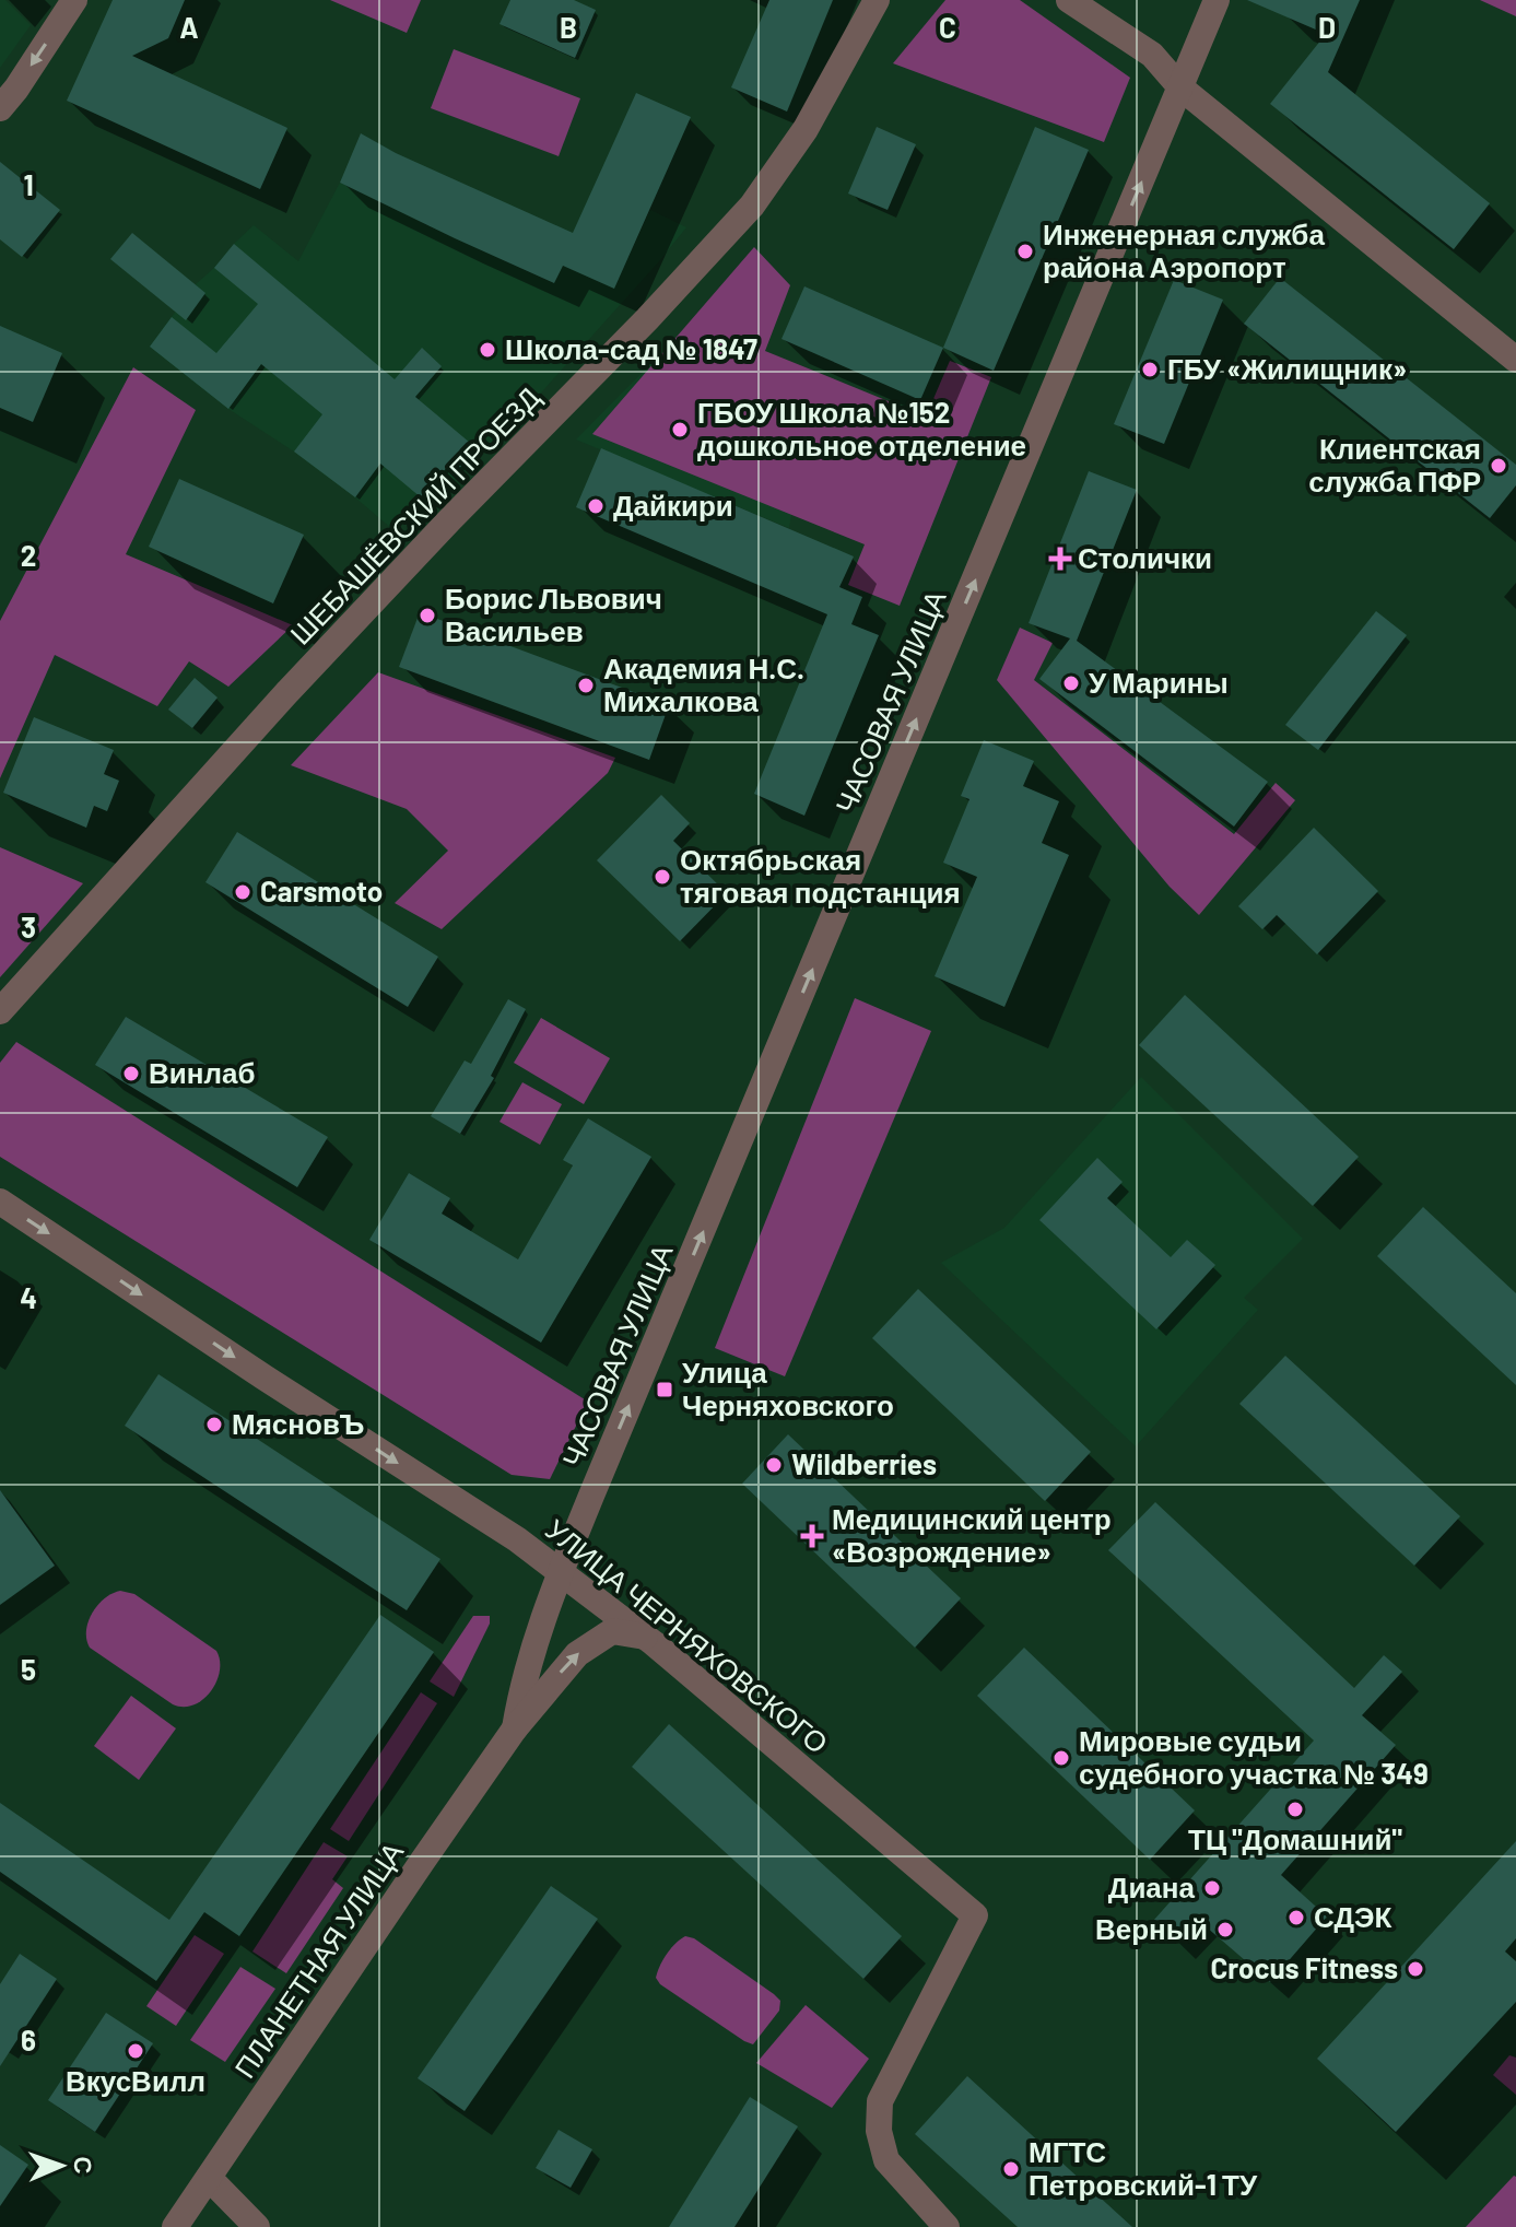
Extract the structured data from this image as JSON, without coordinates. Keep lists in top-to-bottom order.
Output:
{
  "streets": {
    "street": [
      "ШЕБАШЁВСКИЙ ПРОЕЗД",
      "ЧАСОВАЯ УЛИЦА",
      "УЛИЦА ЧЕРНЯХОВСКОГО",
      "ПЛАНЕТНАЯ УЛИЦА"
    ]
  },
  "crossings": [
    ["ЧАСОВАЯ УЛИЦА", "УЛИЦА ЧЕРНЯХОВСКОГО"],
    ["ЧАСОВАЯ УЛИЦА", "ПЛАНЕТНАЯ УЛИЦА"],
    ["УЛИЦА ЧЕРНЯХОВСКОГО", "ПЛАНЕТНАЯ УЛИЦА"]
  ],
  "one_way": ["ЧАСОВАЯ УЛИЦА", "УЛИЦА ЧЕРНЯХОВСКОГО"],
  "places": {
    "other": [
      "Инженерная служба района Аэропорт",
      "Школа-сад № 1847",
      "ГБУ «Жилищник»",
      "ГБОУ Школа №152 дошкольное отделение",
      "Клиентская служба ПФР",
      "Дайкири",
      "Борис Львович Васильев",
      "У Марины",
      "Академия Н.С. Михалкова",
      "Октябрьская тяговая подстанция",
      "Carsmoto",
      "Винлаб",
      "МясновЪ",
      "Wildberries",
      "Мировые судьи судебного участка № 349",
      "ТЦ \"Домашний\"",
      "Диана",
      "СДЭК",
      "Верный",
      "Crocus Fitness",
      "ВкусВилл",
      "МГТС Петровский-1 ТУ"
    ],
    "health": ["Столички", "Медицинский центр «Возрождение»"],
    "transit": ["Улица Черняховского"]
  },
  "north": "right",
  "grid": {
    "columns": [
      "A",
      "B",
      "C",
      "D"
    ],
    "rows": [
      "1",
      "2",
      "3",
      "4",
      "5",
      "6"
    ]
  }
}
